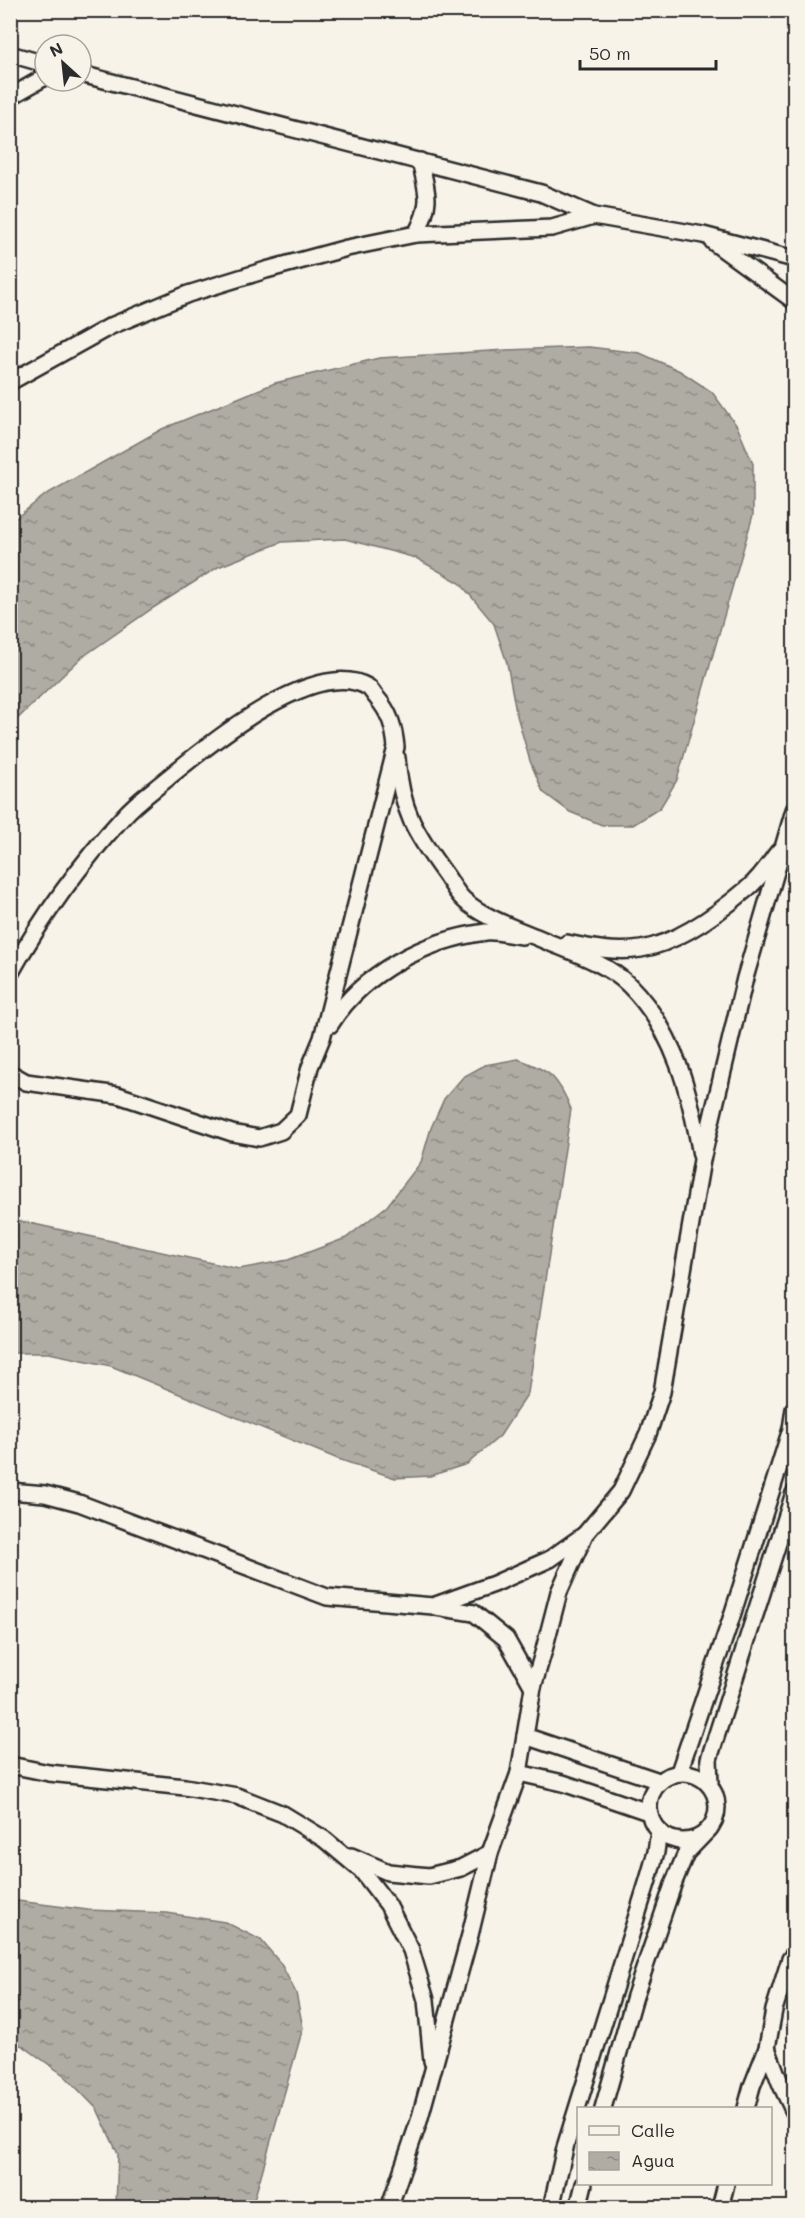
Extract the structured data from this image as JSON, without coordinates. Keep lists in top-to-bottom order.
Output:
{
  "legend": ["Calle", "Agua"],
  "scale_bar": "50 m",
  "north": "top left"
}
